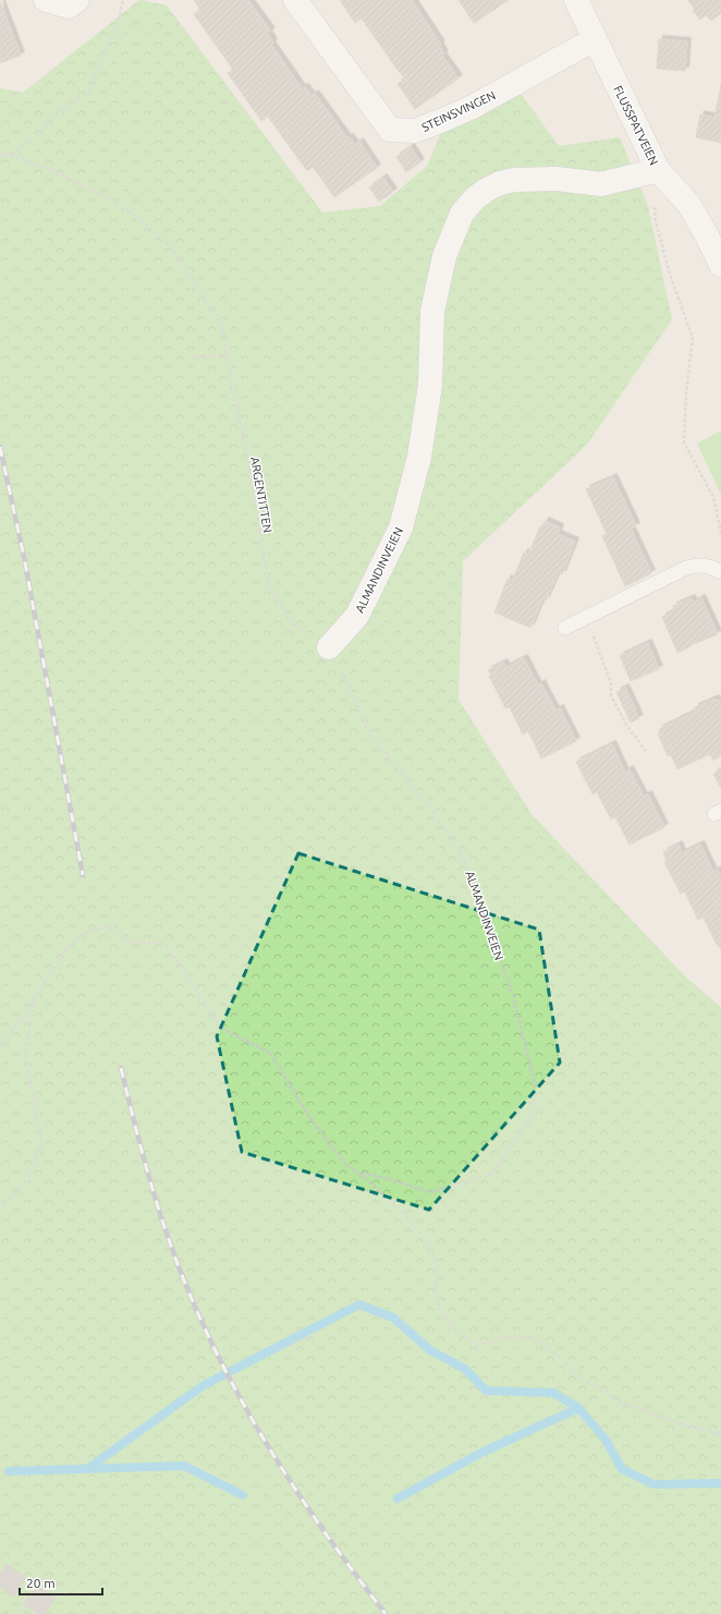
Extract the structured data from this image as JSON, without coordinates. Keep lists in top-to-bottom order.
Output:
{
  "streets": {
    "street": ["STEINSVINGEN", "FLUSSPATVEIEN", "ALMANDINVEIEN"],
    "path": ["ARGENTITTEN"]
  },
  "crossings": [
    ["STEINSVINGEN", "FLUSSPATVEIEN"],
    ["FLUSSPATVEIEN", "ALMANDINVEIEN"],
    ["ARGENTITTEN", "ALMANDINVEIEN"]
  ],
  "scale_bar": "20 m"
}
